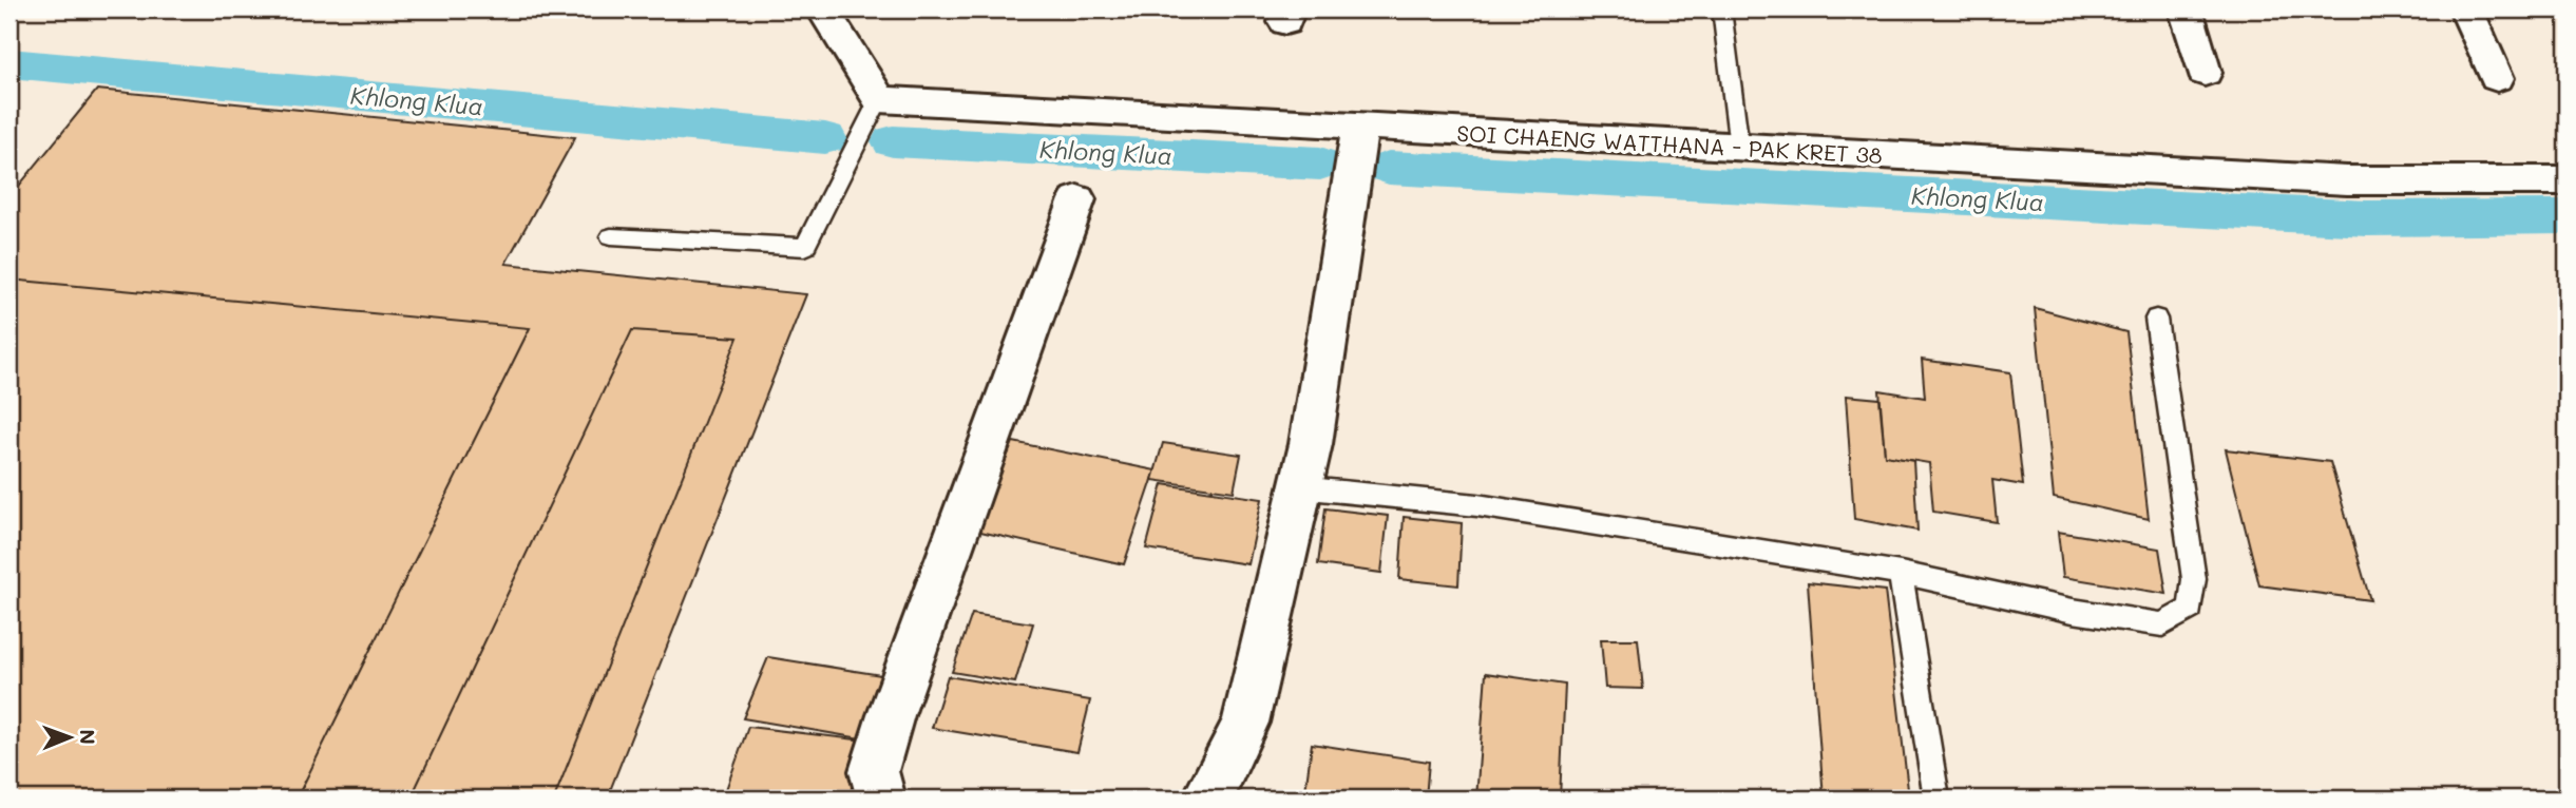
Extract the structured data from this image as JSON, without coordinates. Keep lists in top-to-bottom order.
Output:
{
  "streets": {
    "street": ["SOI CHAENG WATTHANA - PAK KRET 38"]
  },
  "water": ["Khlong Klua"],
  "north": "right"
}
